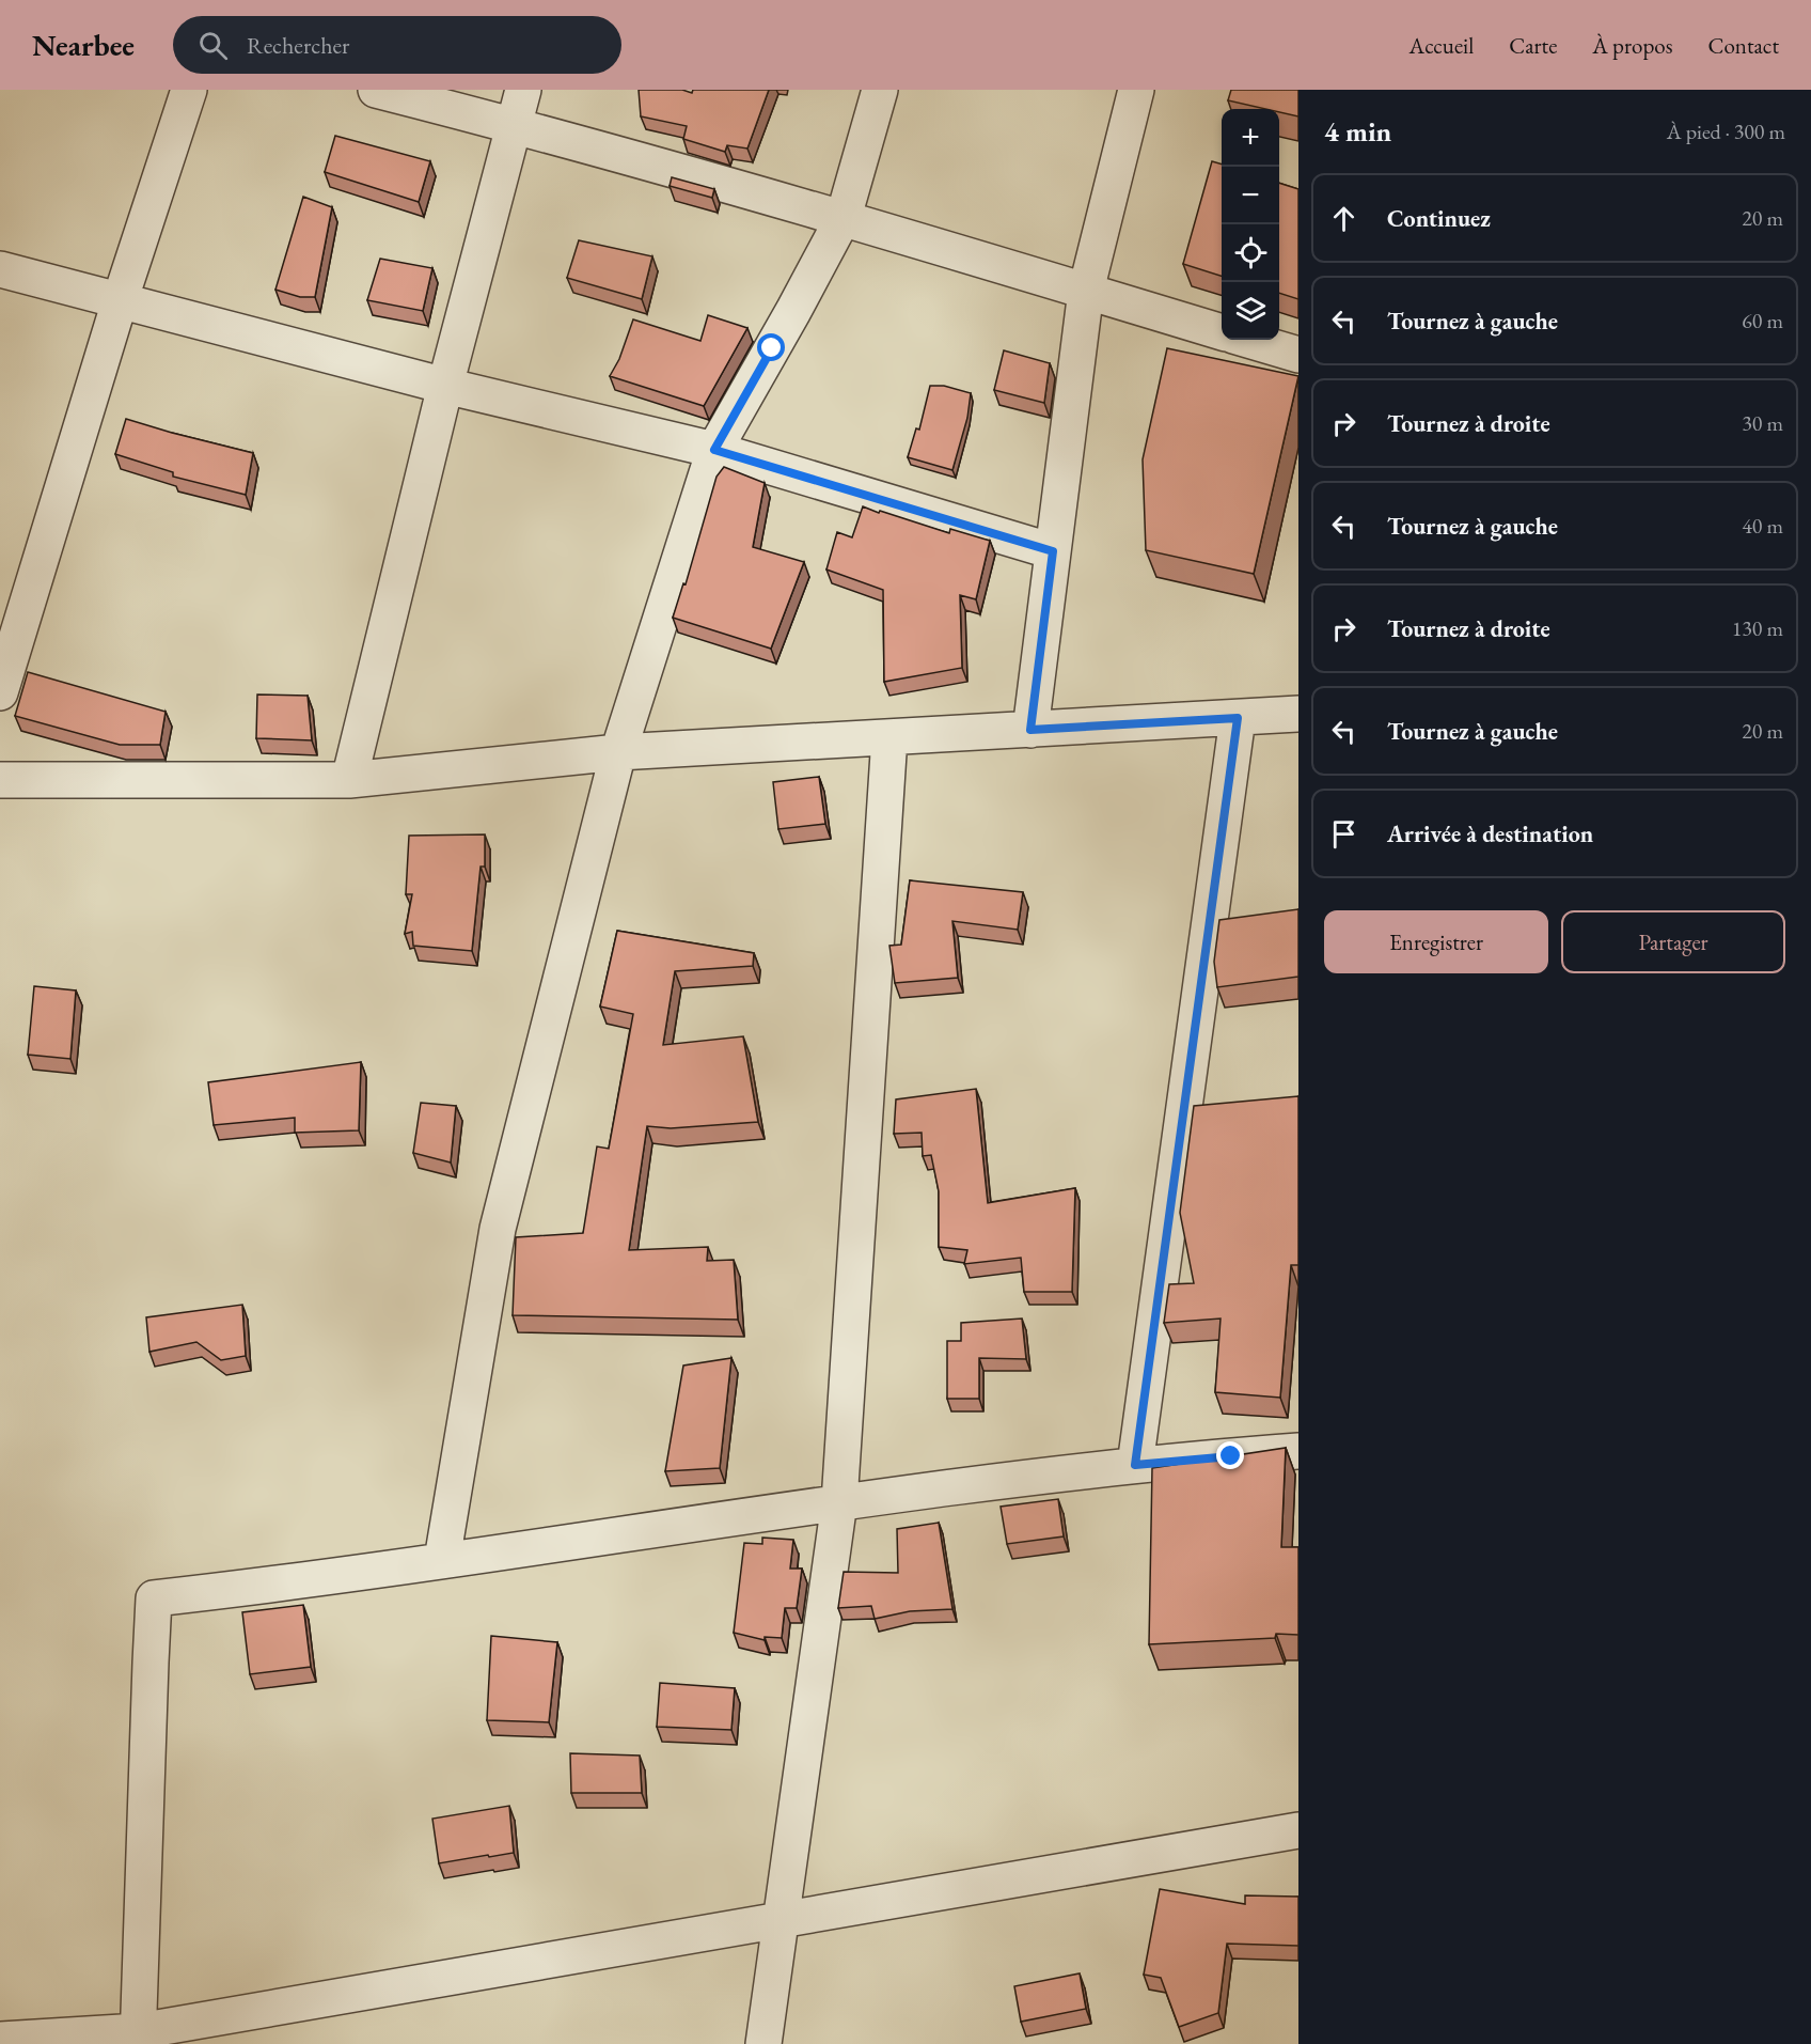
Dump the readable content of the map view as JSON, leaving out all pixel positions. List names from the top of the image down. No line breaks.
{"page":{"header":"Nearbee","search":"Rechercher","nav":["Accueil","Carte","À propos","Contact"],"heading":["4 min","À pied · 300 m"],"map_buttons":["+","−"],"list":[["Continuez","20 m"],["Tournez à gauche","60 m"],["Tournez à droite","30 m"],["Tournez à gauche","40 m"],["Tournez à droite","130 m"],["Tournez à gauche","20 m"],"Arrivée à destination"],"buttons":["Enregistrer","Partager"]}}
